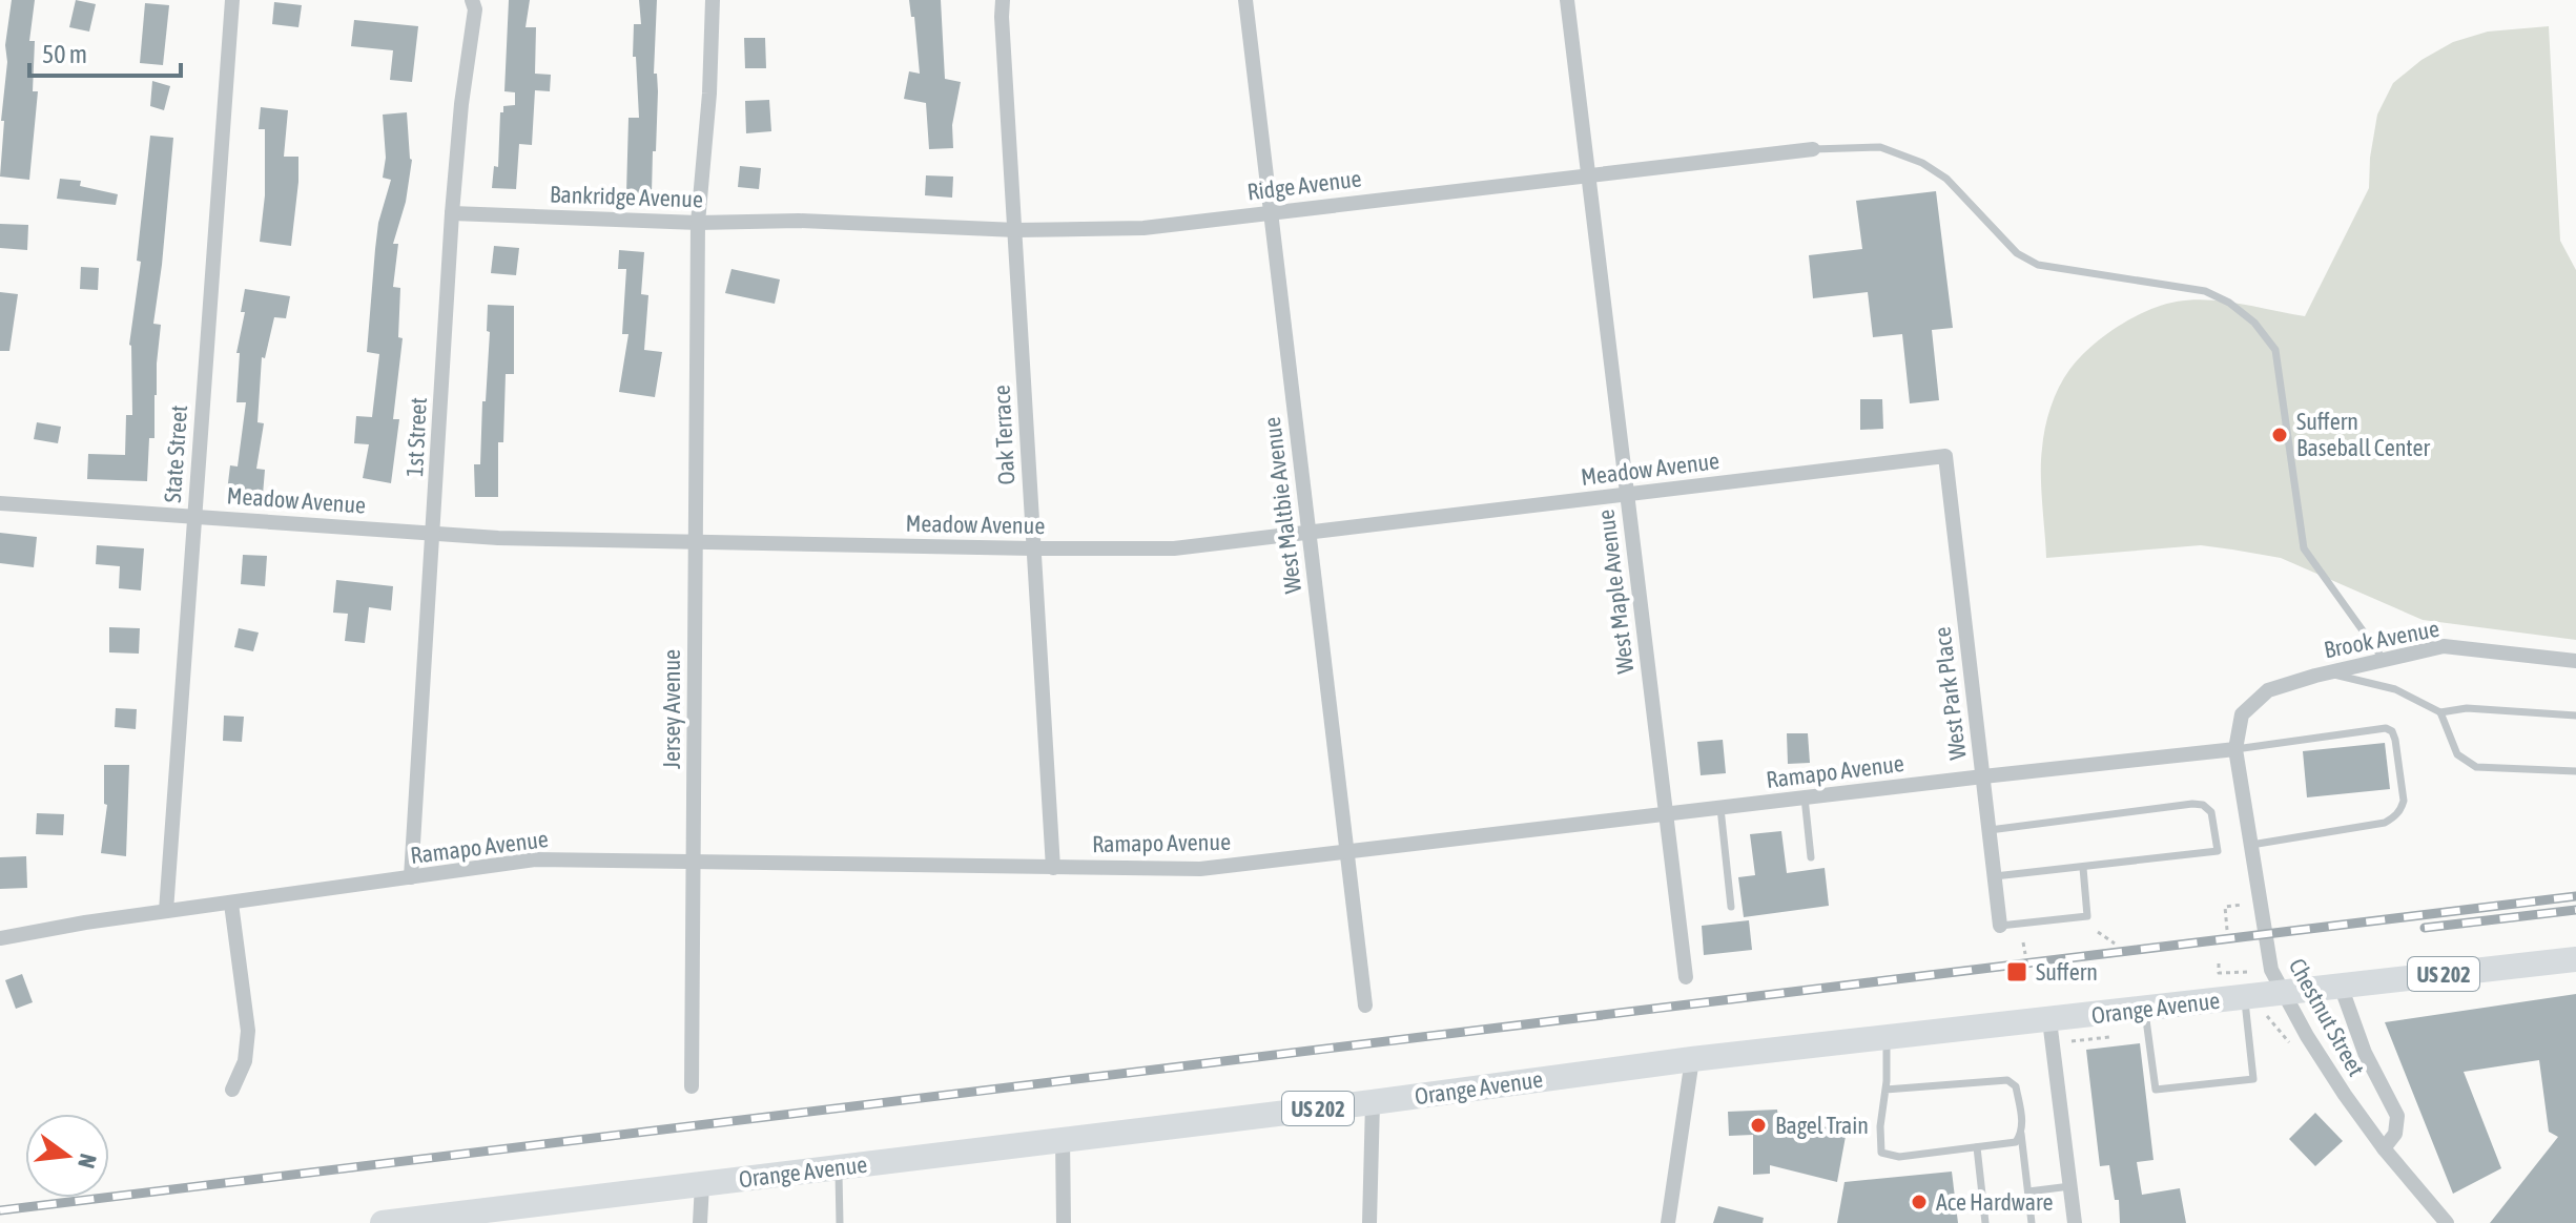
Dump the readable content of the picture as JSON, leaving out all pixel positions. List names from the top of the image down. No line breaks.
{"streets":{"main road":["US 202","Orange Avenue"],"street":["Ridge Avenue","Bankridge Avenue","Oak Terrace","1st Street","State Street","Meadow Avenue","West Maltbie Avenue","West Maple Avenue","Brook Avenue","West Park Place","Jersey Avenue","Ramapo Avenue","Chestnut Street"]},"crossings":[["Ridge Avenue","Bankridge Avenue"],["Ridge Avenue","Oak Terrace"],["Ridge Avenue","West Maltbie Avenue"],["Ridge Avenue","West Maple Avenue"],["Bankridge Avenue","1st Street"],["Bankridge Avenue","Jersey Avenue"],["Oak Terrace","Meadow Avenue"],["Oak Terrace","Ramapo Avenue"],["1st Street","Meadow Avenue"],["1st Street","Ramapo Avenue"],["State Street","Meadow Avenue"],["State Street","Ramapo Avenue"],["Meadow Avenue","West Maltbie Avenue"],["Meadow Avenue","West Maple Avenue"],["Meadow Avenue","West Park Place"],["Meadow Avenue","Jersey Avenue"],["West Maltbie Avenue","Ramapo Avenue"],["West Maple Avenue","Ramapo Avenue"],["Brook Avenue","Ramapo Avenue"],["Brook Avenue","Chestnut Street"],["West Park Place","Ramapo Avenue"],["Jersey Avenue","Ramapo Avenue"],["Ramapo Avenue","Chestnut Street"]],"places":{"other":["Suffern Baseball Center","Bagel Train","Ace Hardware"],"transit":["Suffern"]},"scale_bar":"50 m","north":"right"}
